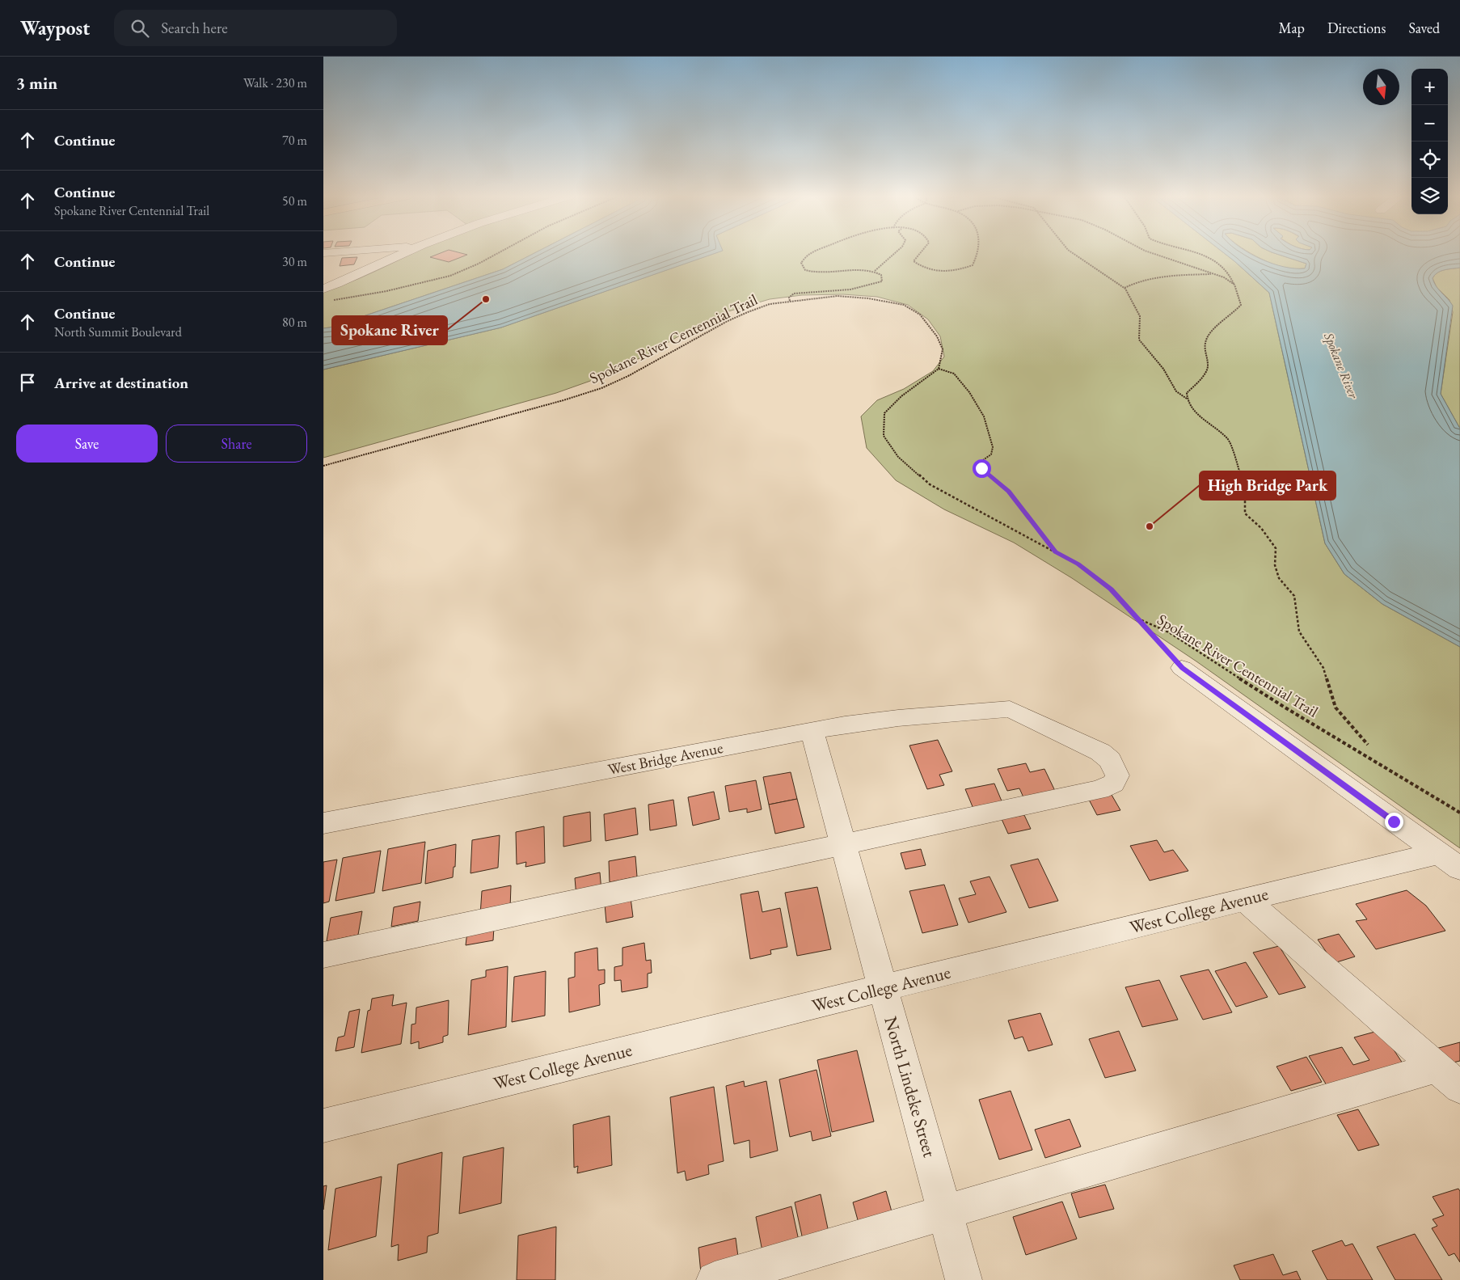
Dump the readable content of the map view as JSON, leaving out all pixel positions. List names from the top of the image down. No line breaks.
{"streets":{"street":["West Bridge Avenue","West College Avenue","North Lindeke Street"],"path":["Spokane River Centennial Trail"]},"crossings":[["West Bridge Avenue","North Lindeke Street"],["West College Avenue","North Lindeke Street"]],"water":["Spokane River"],"places":["Spokane River","High Bridge Park"],"north":"bottom","page":{"header":"Waypost","search":"Search here","nav":["Map","Directions","Saved"],"heading":["3 min","Walk · 230 m"],"map_buttons":["+","−"],"list":[["Continue","70 m"],["Continue","Spokane River Centennial Trail","50 m"],["Continue","30 m"],["Continue","North Summit Boulevard","80 m"],"Arrive at destination"],"buttons":["Save","Share"]}}
